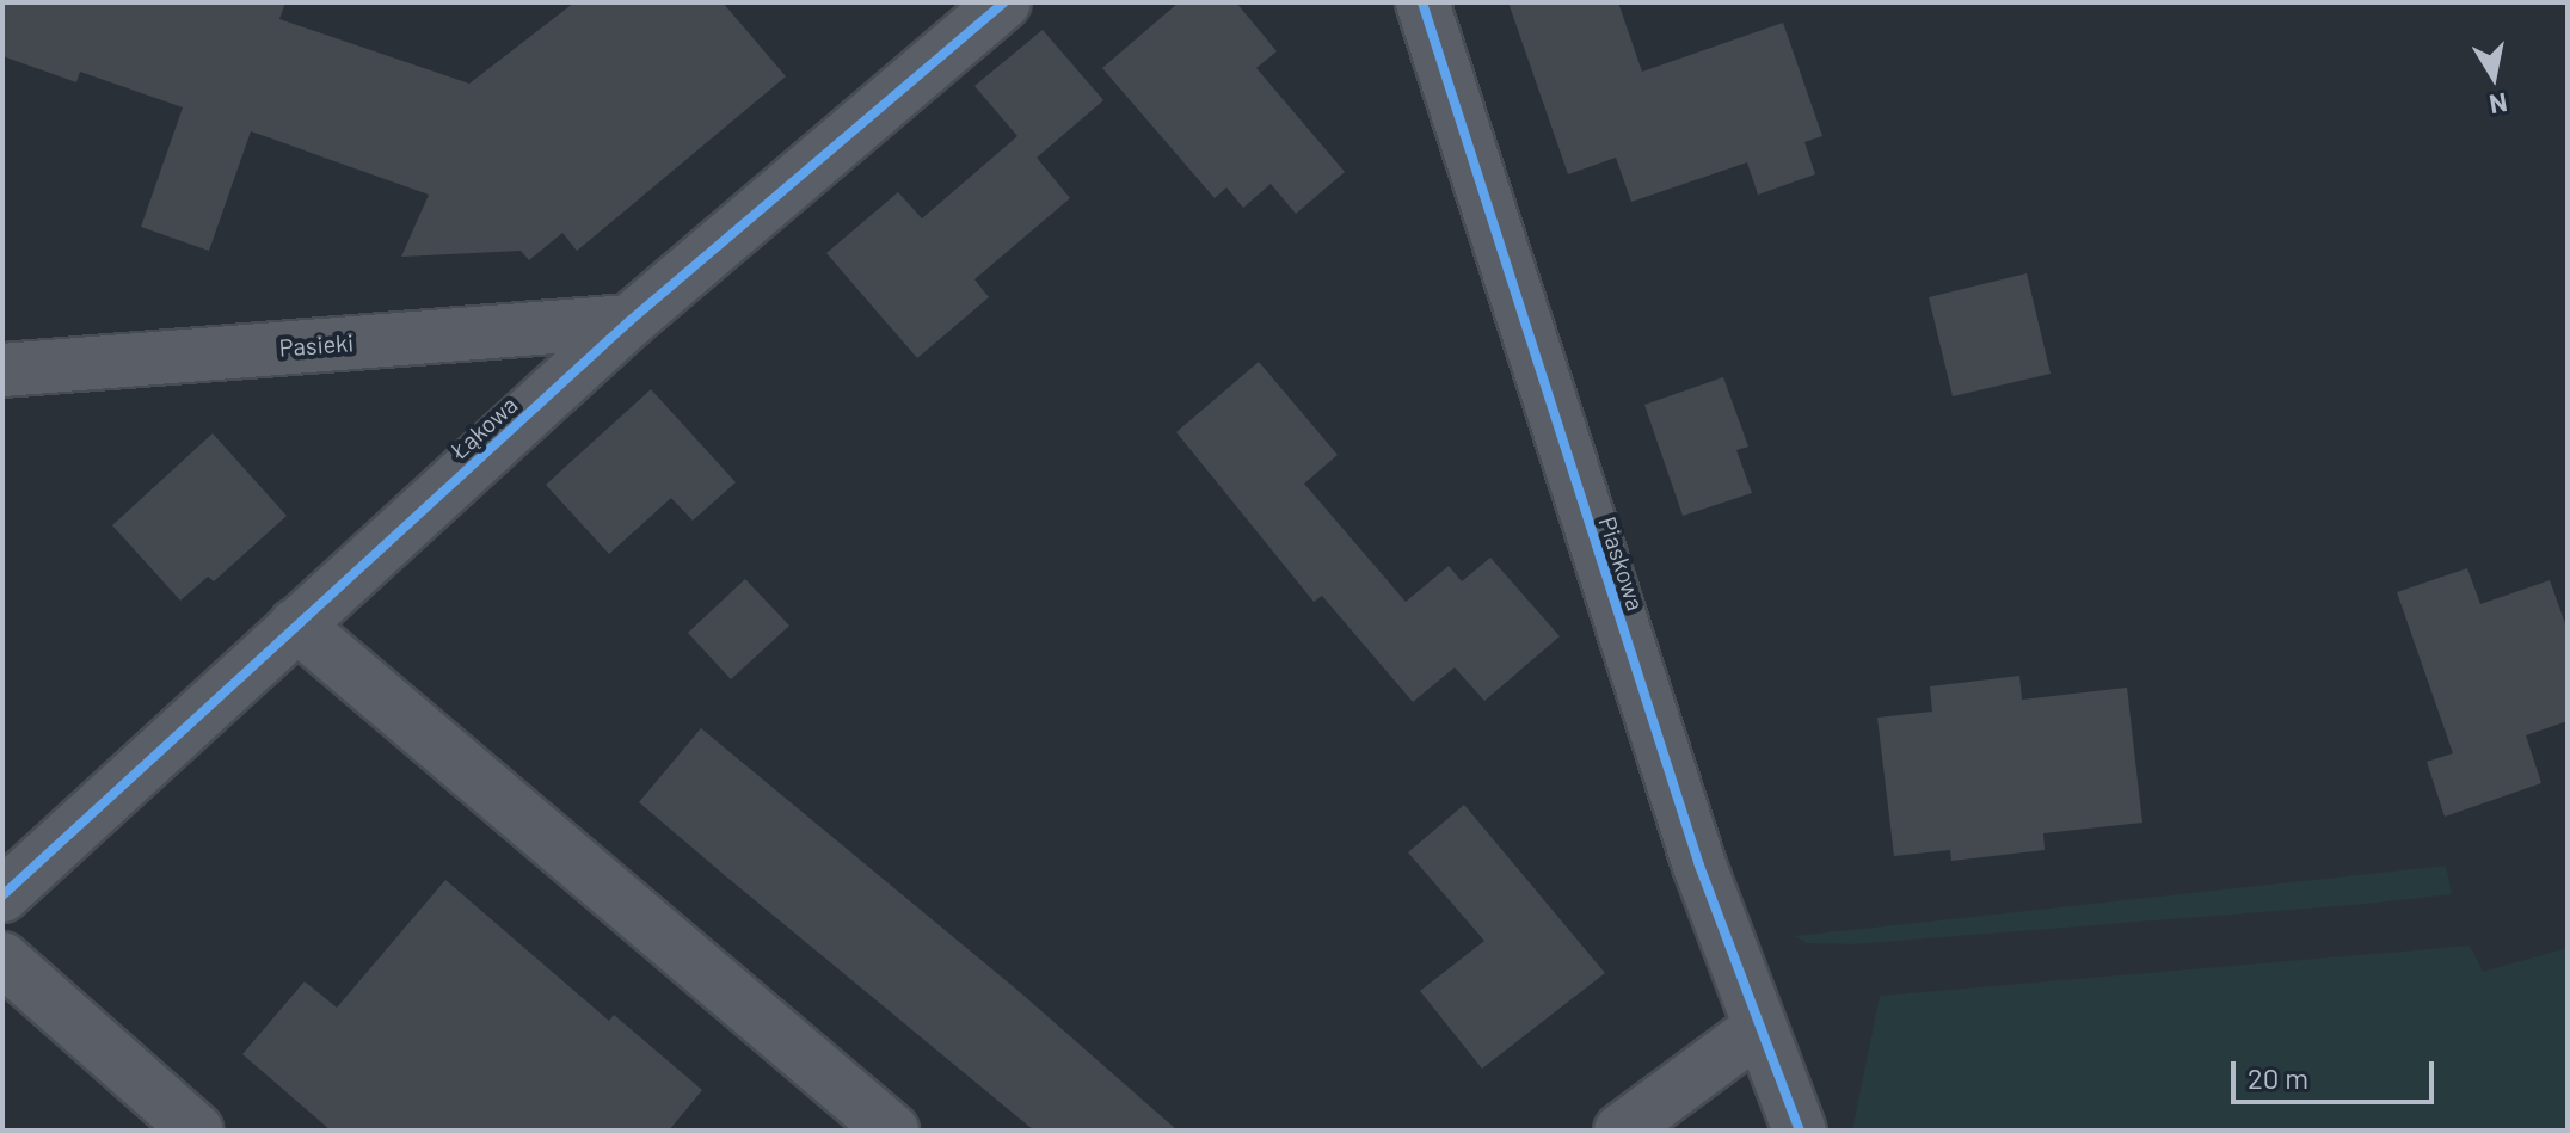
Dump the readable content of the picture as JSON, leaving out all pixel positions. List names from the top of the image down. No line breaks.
{"streets":{"street":["Pasieki","Łąkowa","Piaskowa"]},"crossings":[["Pasieki","Łąkowa"]],"scale_bar":"20 m","north":"bottom"}
